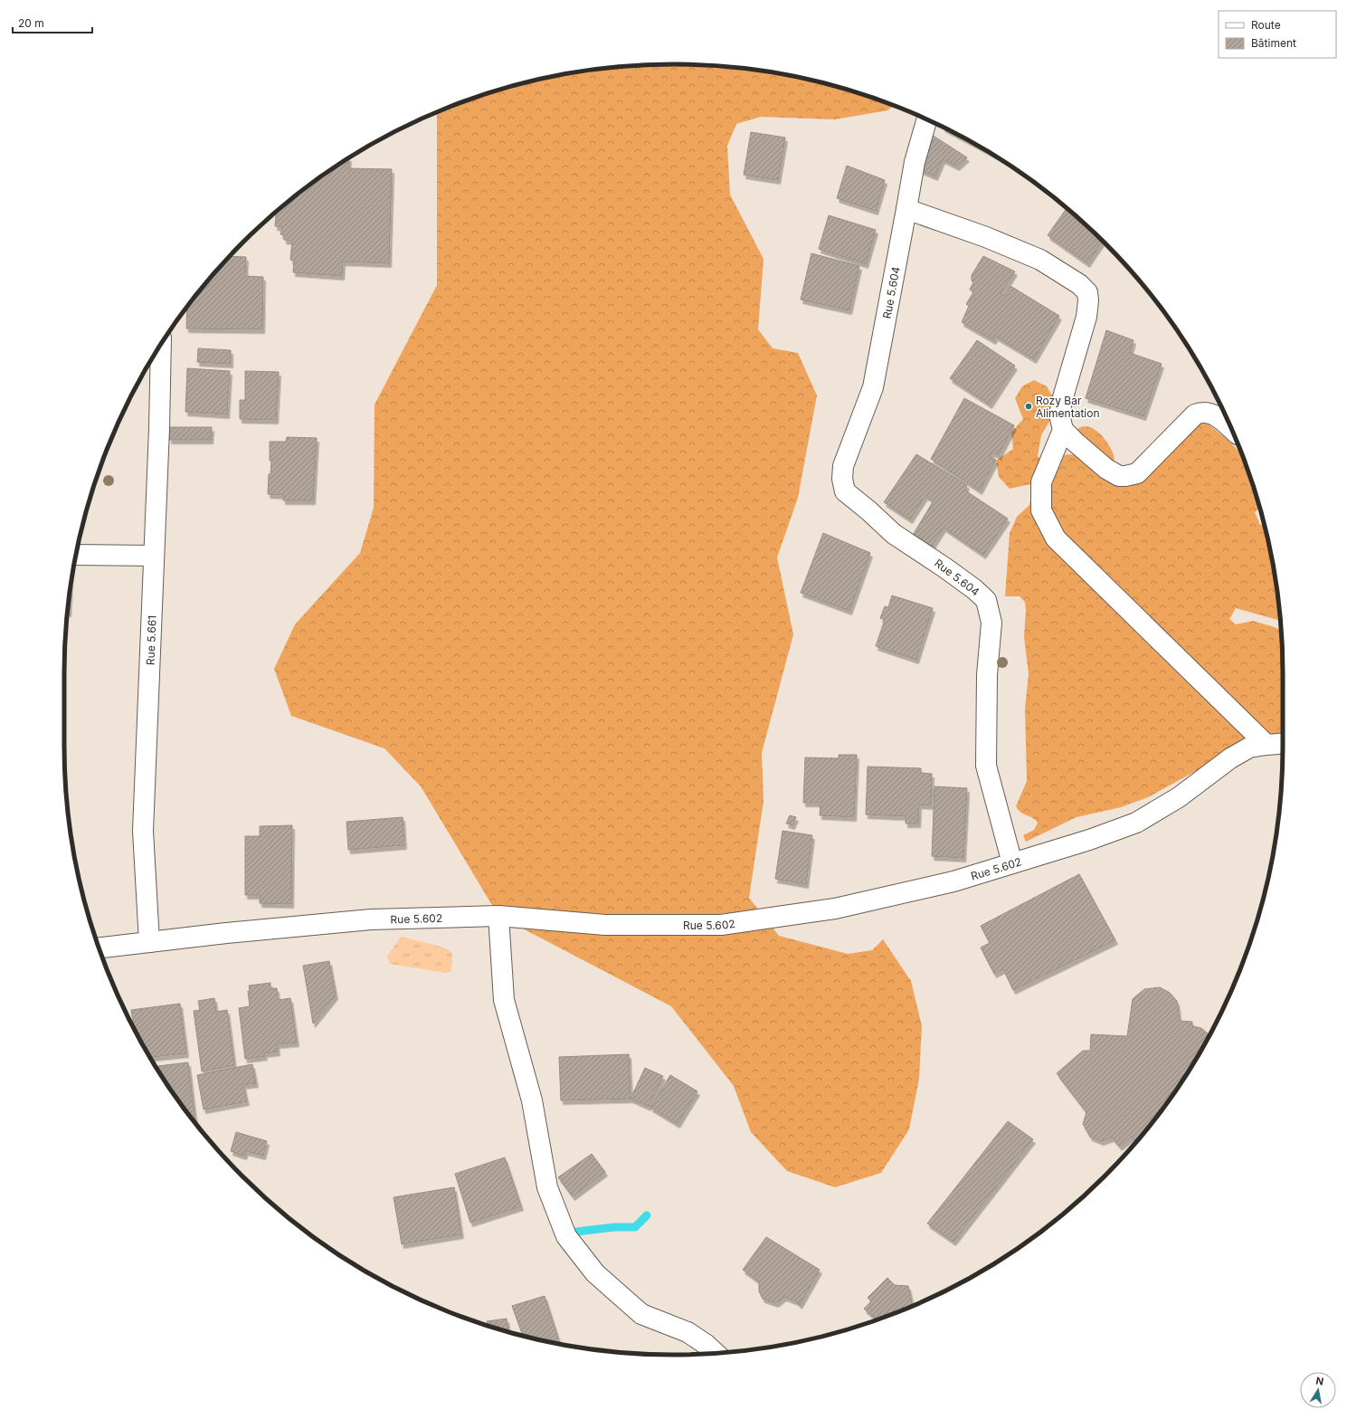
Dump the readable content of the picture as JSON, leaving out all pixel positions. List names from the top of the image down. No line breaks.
{"streets":{"street":["Rue 5.604","Rue 5.661","Rue 5.602"]},"crossings":[["Rue 5.604","Rue 5.602"],["Rue 5.661","Rue 5.602"]],"places":["Rozy Bar Alimentation"],"legend":["Route","Bâtiment"],"scale_bar":"20 m","north":"top"}
